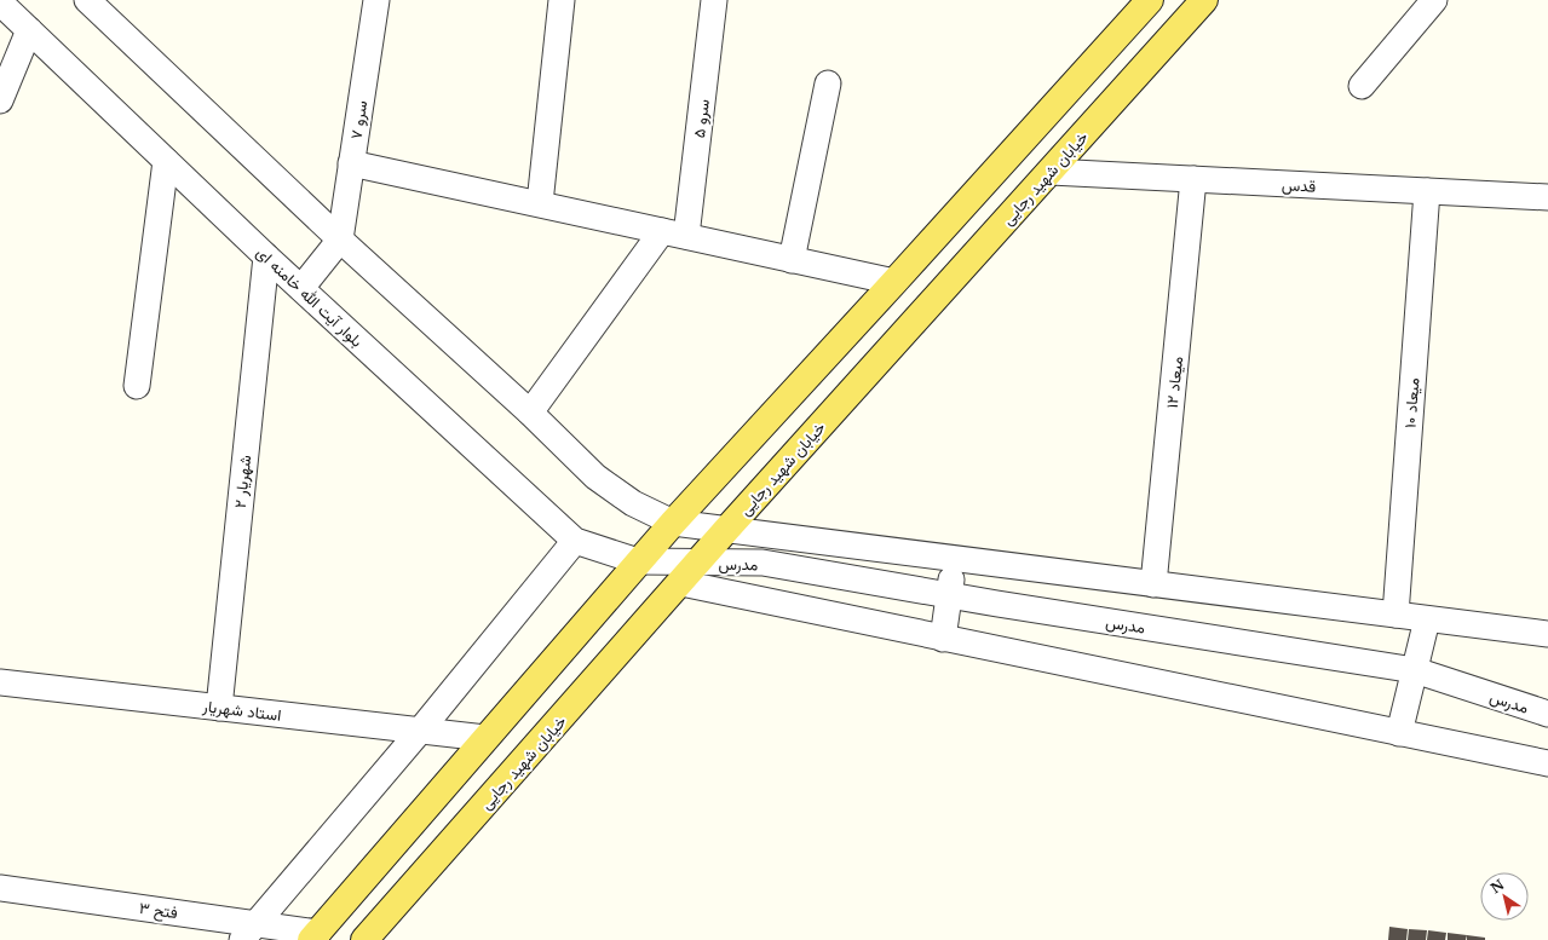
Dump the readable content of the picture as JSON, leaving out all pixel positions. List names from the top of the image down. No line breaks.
{"streets":{"main road":["خیابان شهید رجایی"],"street":["سرو ۵","سرو ۷","قدس","بلوار آیت الله خامنه ای","میعاد ۱۲","میعاد ۱۰","شهریار ۲","مدرس","استاد شهریار","فتح ۳"]},"crossings":[["خیابان شهید رجایی","قدس"],["خیابان شهید رجایی","مدرس"],["قدس","میعاد ۱۲"],["قدس","میعاد ۱۰"],["بلوار آیت الله خامنه ای","شهریار ۲"],["بلوار آیت الله خامنه ای","مدرس"],["میعاد ۱۲","مدرس"],["میعاد ۱۰","مدرس"],["شهریار ۲","استاد شهریار"]],"north":"top left"}
